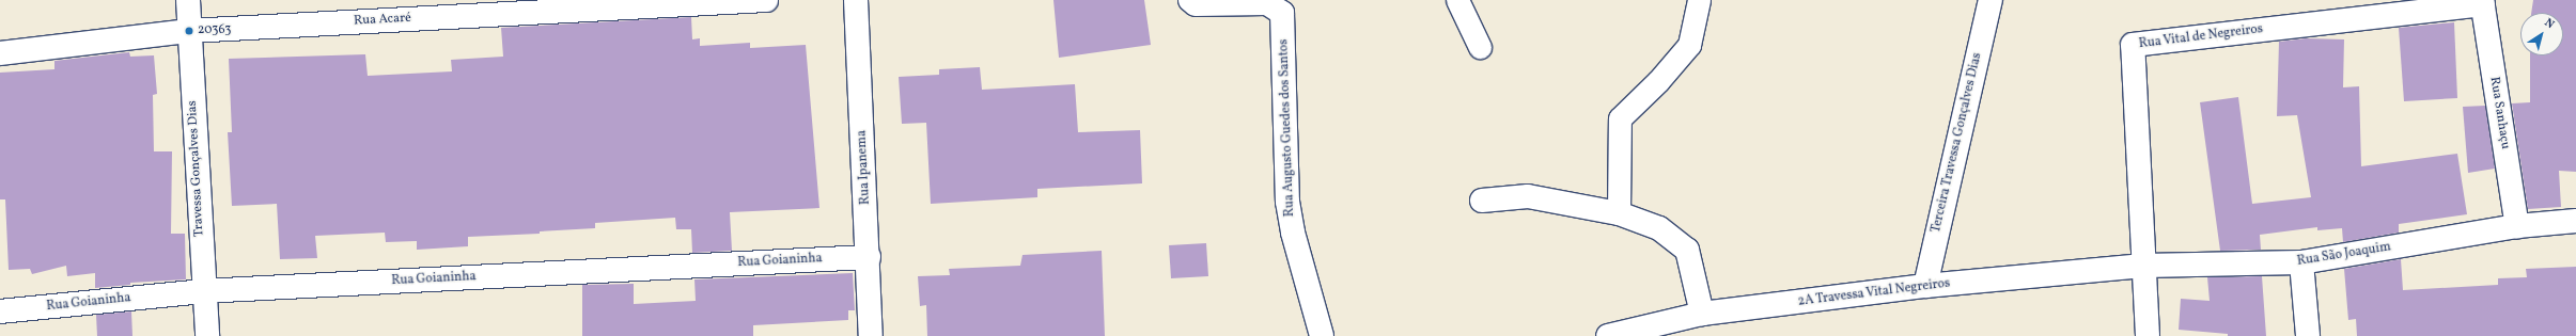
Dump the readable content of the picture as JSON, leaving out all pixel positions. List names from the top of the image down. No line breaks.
{"streets":{"street":["Rua Acaré","Rua Vital de Negreiros","Rua Sanhaçu","Rua Augusto Guedes dos Santos","Terceira Travessa Gonçalves Dias","Rua Ipanema","Travessa Gonçalves Dias","Rua São Joaquim","Rua Goianinha","2A Travessa Vital Negreiros"]},"crossings":[["Rua Acaré","Travessa Gonçalves Dias"],["Rua Vital de Negreiros","Rua Sanhaçu"],["Rua Vital de Negreiros","Rua São Joaquim"],["Rua Vital de Negreiros","2A Travessa Vital Negreiros"],["Rua Sanhaçu","Rua São Joaquim"],["Terceira Travessa Gonçalves Dias","2A Travessa Vital Negreiros"],["Rua Ipanema","Rua Goianinha"],["Travessa Gonçalves Dias","Rua Goianinha"],["Rua São Joaquim","2A Travessa Vital Negreiros"]],"places":["20363"],"north":"top right"}
